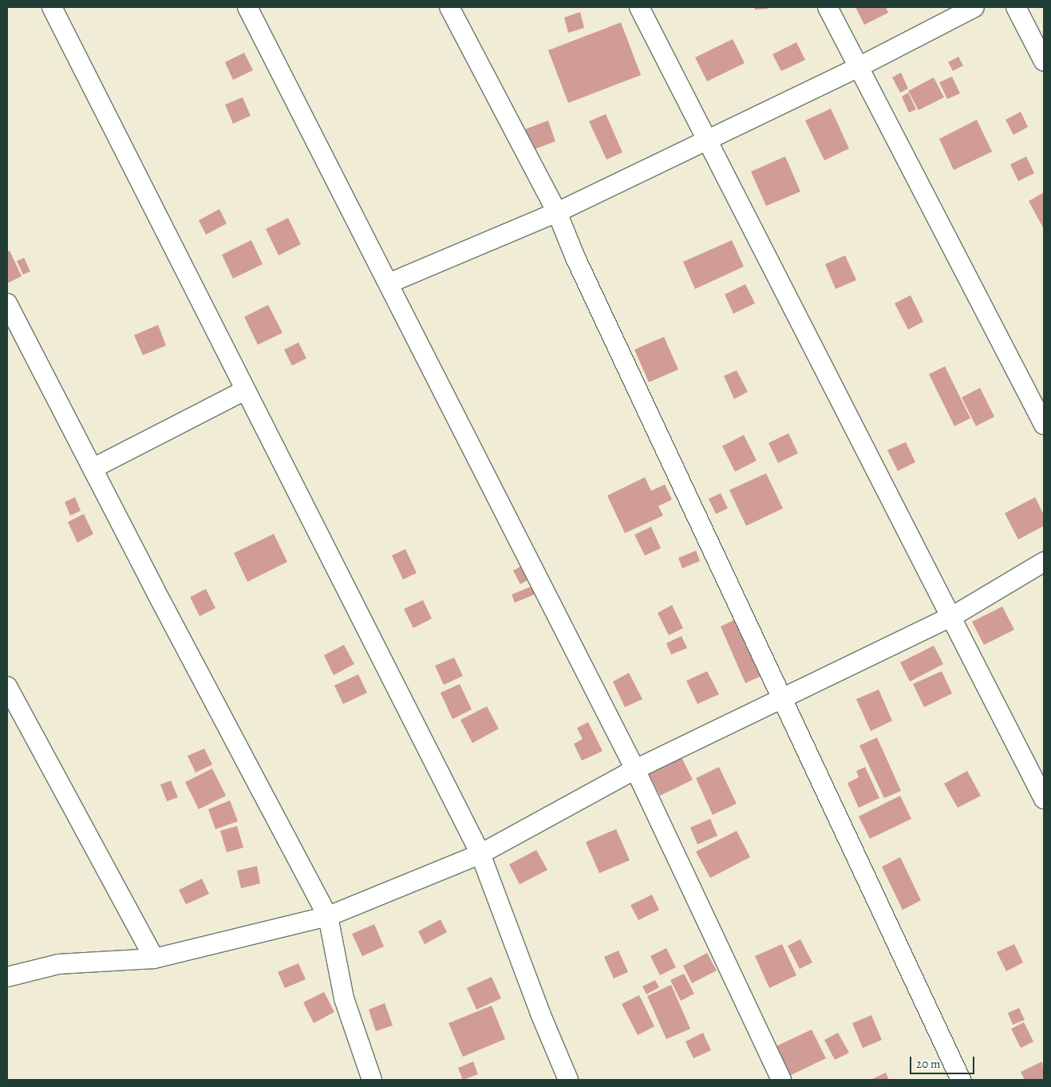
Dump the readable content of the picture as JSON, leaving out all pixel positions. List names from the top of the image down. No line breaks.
{"scale_bar":"20 m"}
